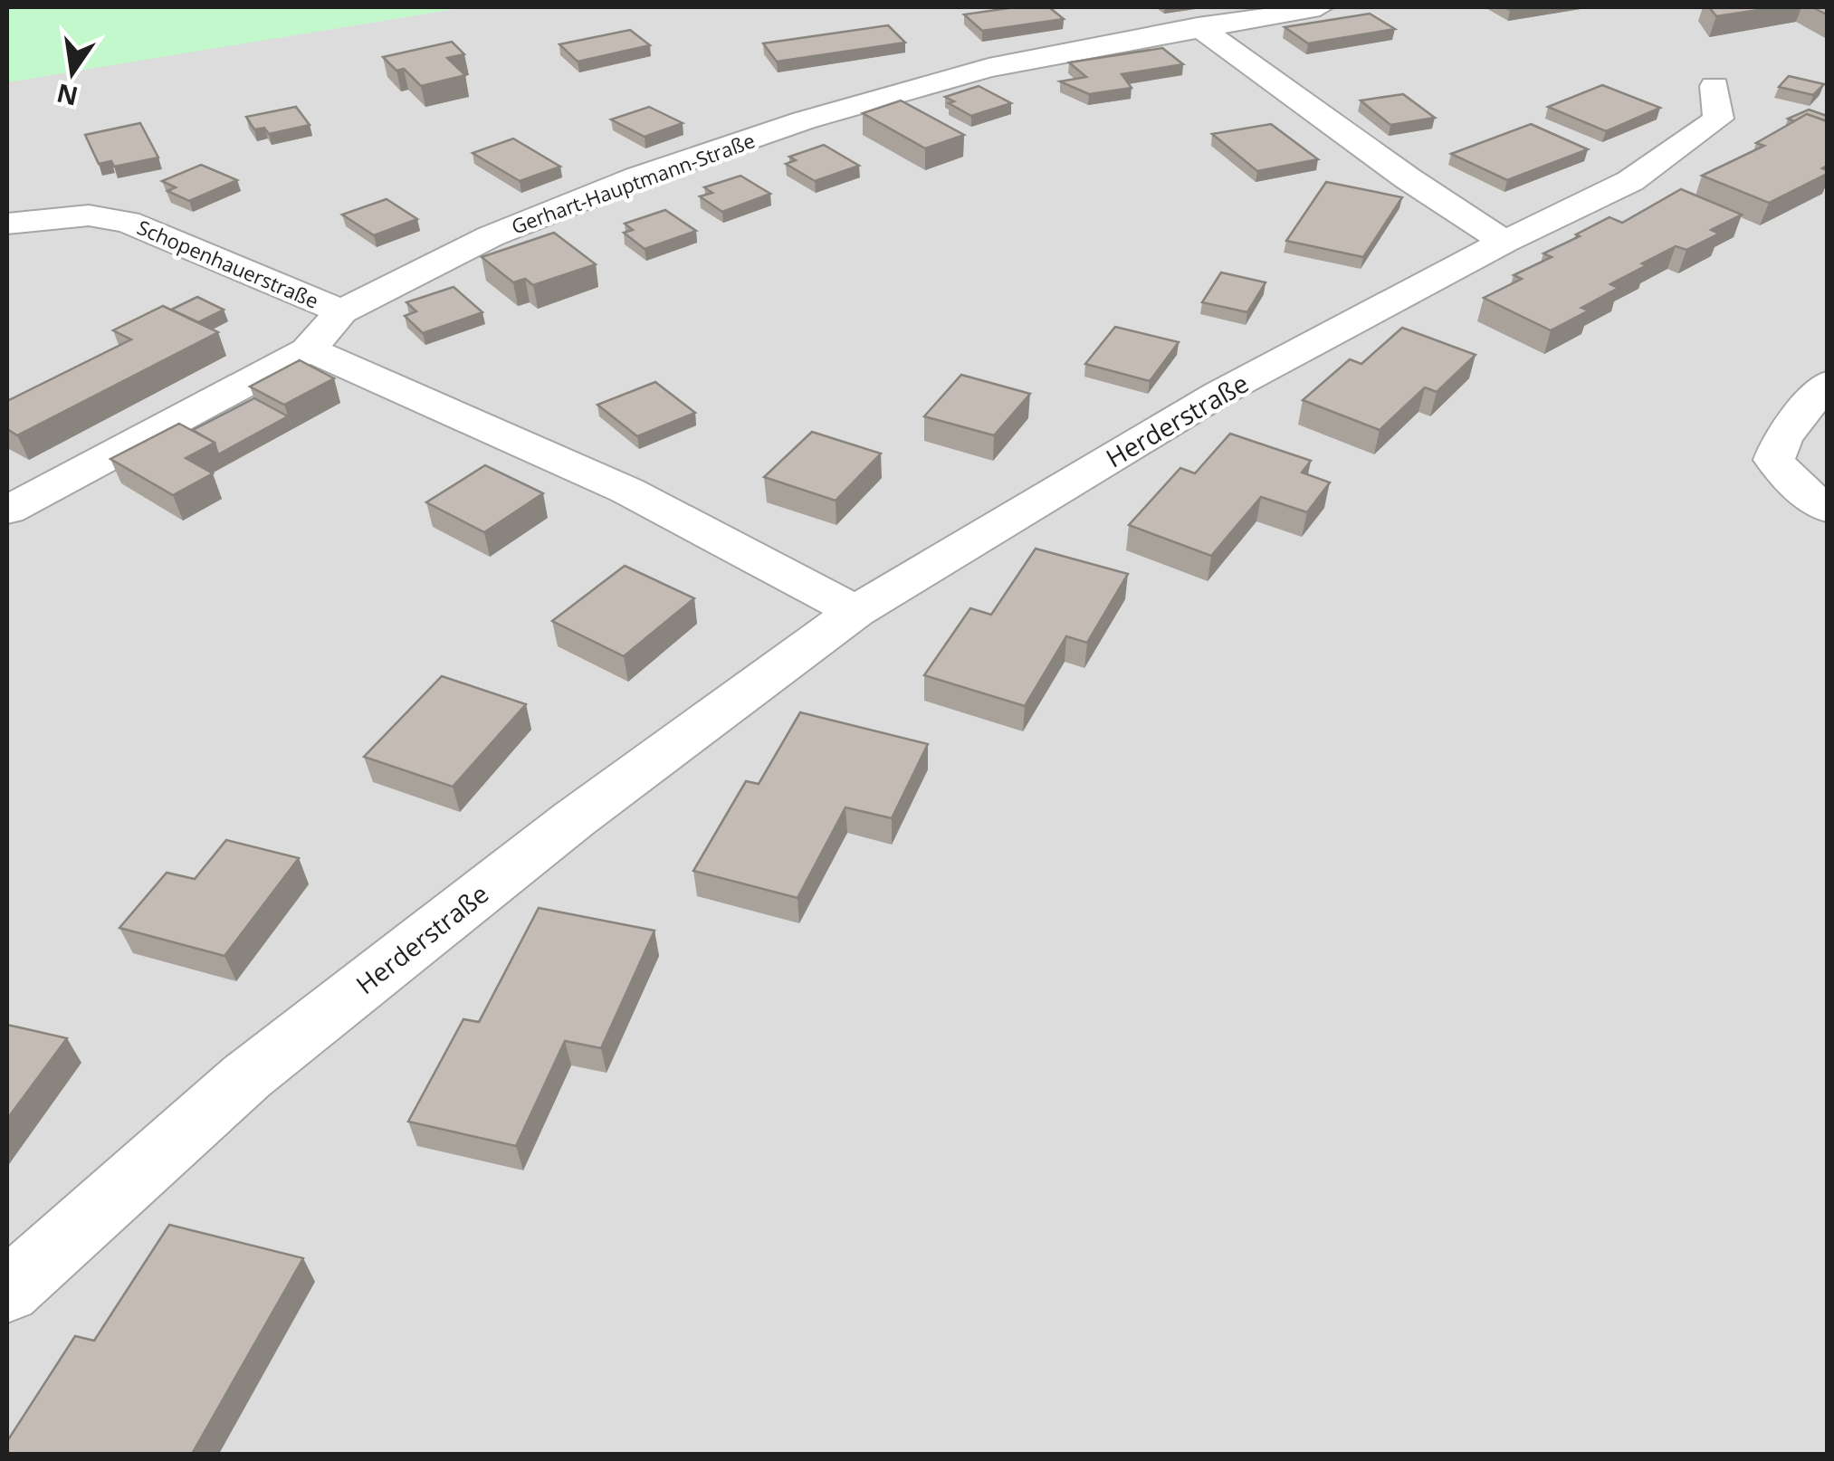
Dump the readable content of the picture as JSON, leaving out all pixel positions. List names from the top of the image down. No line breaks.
{"streets":{"street":["Gerhart-Hauptmann-Straße","Schopenhauerstraße","Herderstraße"]},"crossings":[["Gerhart-Hauptmann-Straße","Schopenhauerstraße"]],"north":"bottom"}
